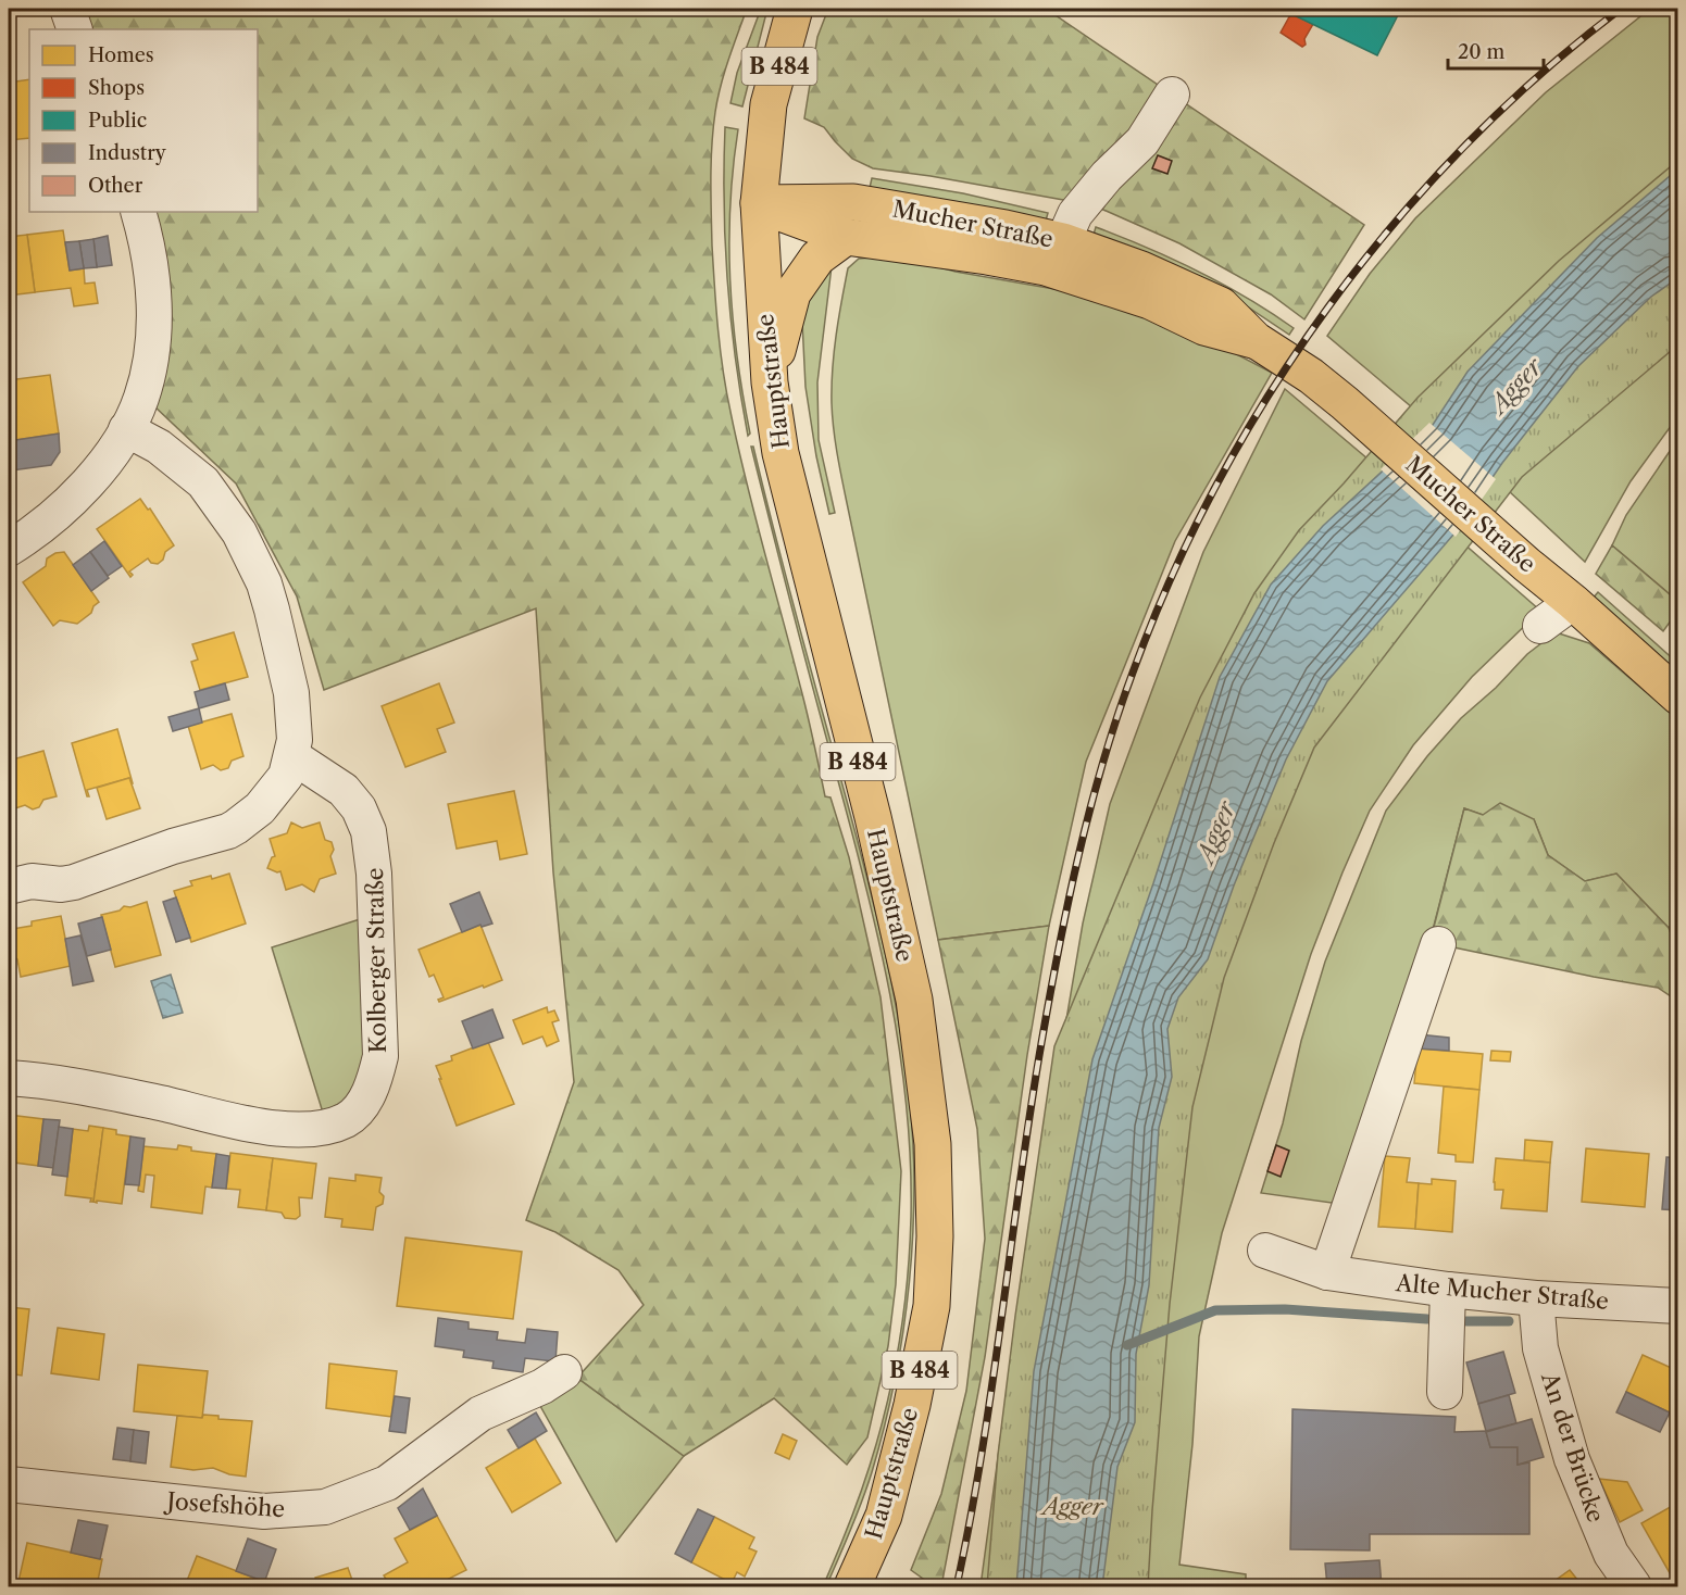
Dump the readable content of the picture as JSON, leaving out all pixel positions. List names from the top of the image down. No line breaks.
{"streets":{"main road":["B 484","Mucher Straße","Hauptstraße"],"street":["Kolberger Straße","Alte Mucher Straße","An der Brücke","Josefshöhe"]},"crossings":[["B 484","Mucher Straße"],["B 484","Hauptstraße"],["Mucher Straße","Hauptstraße"],["Alte Mucher Straße","An der Brücke"]],"water":["Agger"],"parks":["Agger"],"legend":["Homes","Shops","Public","Industry","Other"],"scale_bar":"20 m"}
